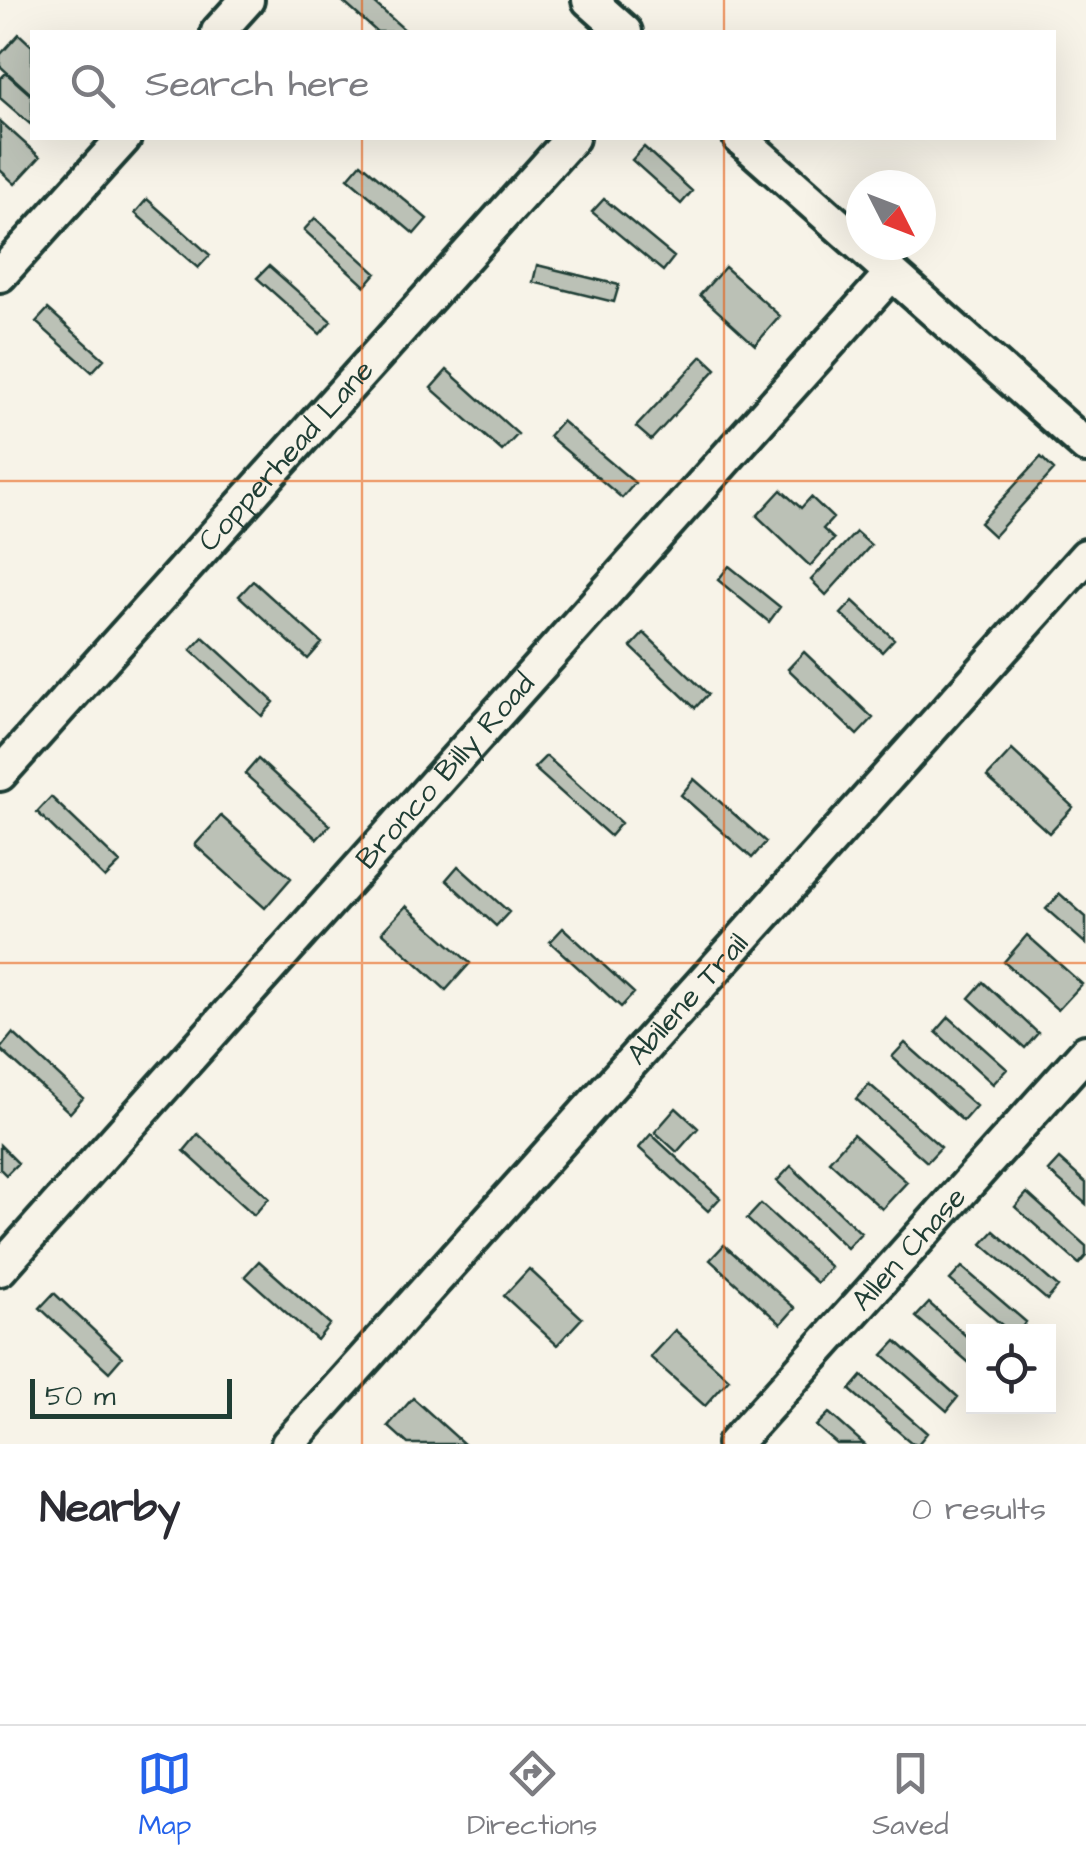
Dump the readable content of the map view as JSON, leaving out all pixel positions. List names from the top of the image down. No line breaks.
{"streets":{"street":["Copperhead Lane","Bronco Billy Road","Abilene Trail","Allen Chase"]},"scale_bar":"50 m","north":"bottom right","page":{"search":"Search here","scale":"50 m","heading":["Nearby","0 results"],"nav":["Map","Directions","Saved"]}}
